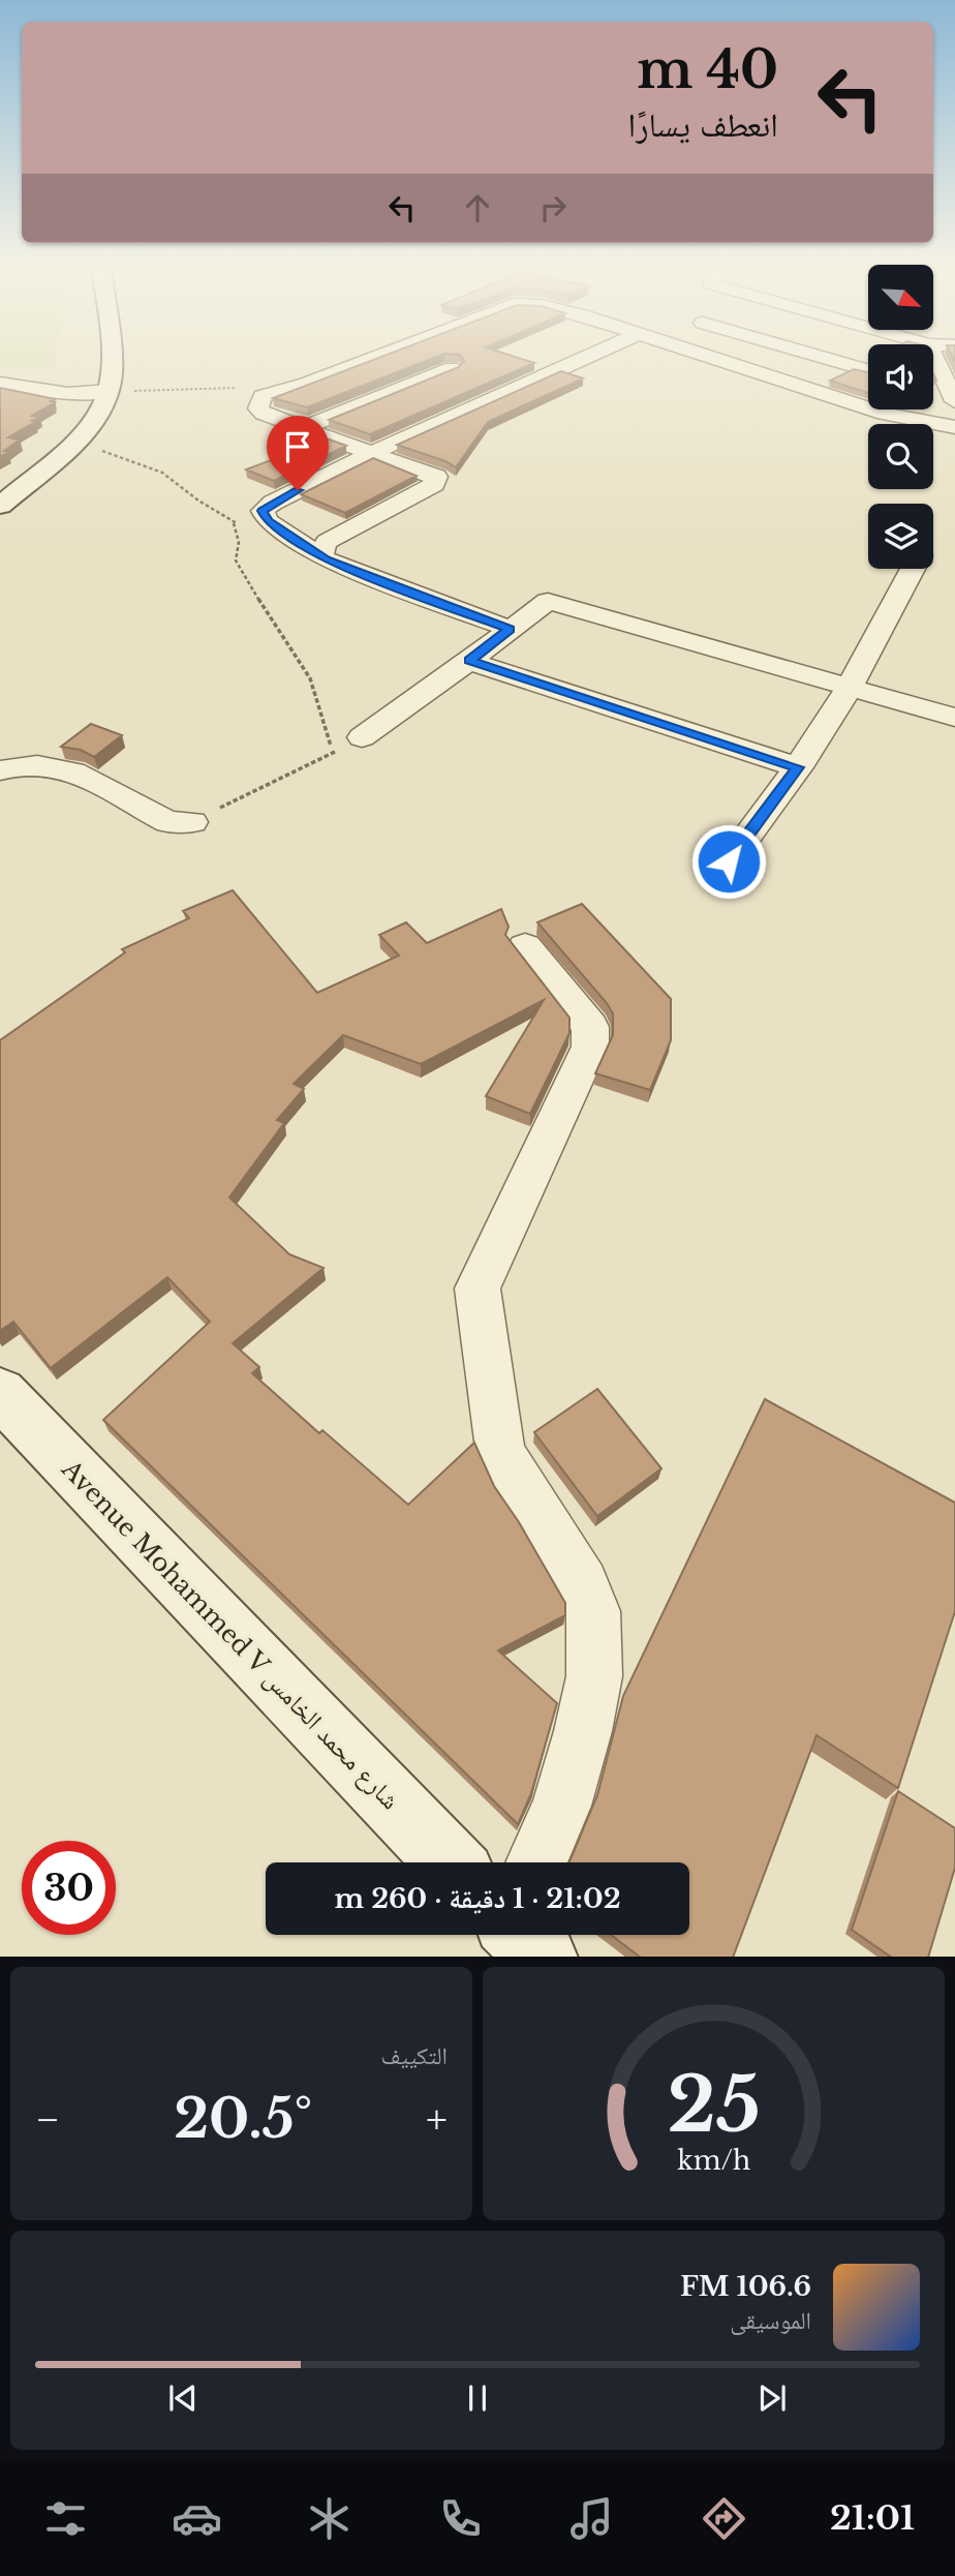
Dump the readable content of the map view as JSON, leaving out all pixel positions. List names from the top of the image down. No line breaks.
{"streets":{"main road":["Avenue Mohammed V شارع محمد الخامس"]},"north":"bottom right","page":{"turn":["40 m","انعطف يسارًا"],"limit":"30","trip":"21:02 · 1 دقيقة · 260 m","tile":"التكييف","heat":["−","20.5°","+"],"song":["106.6 FM","الموسيقى"],"tabs":"21:01","gauge":["25","km/h"]}}
